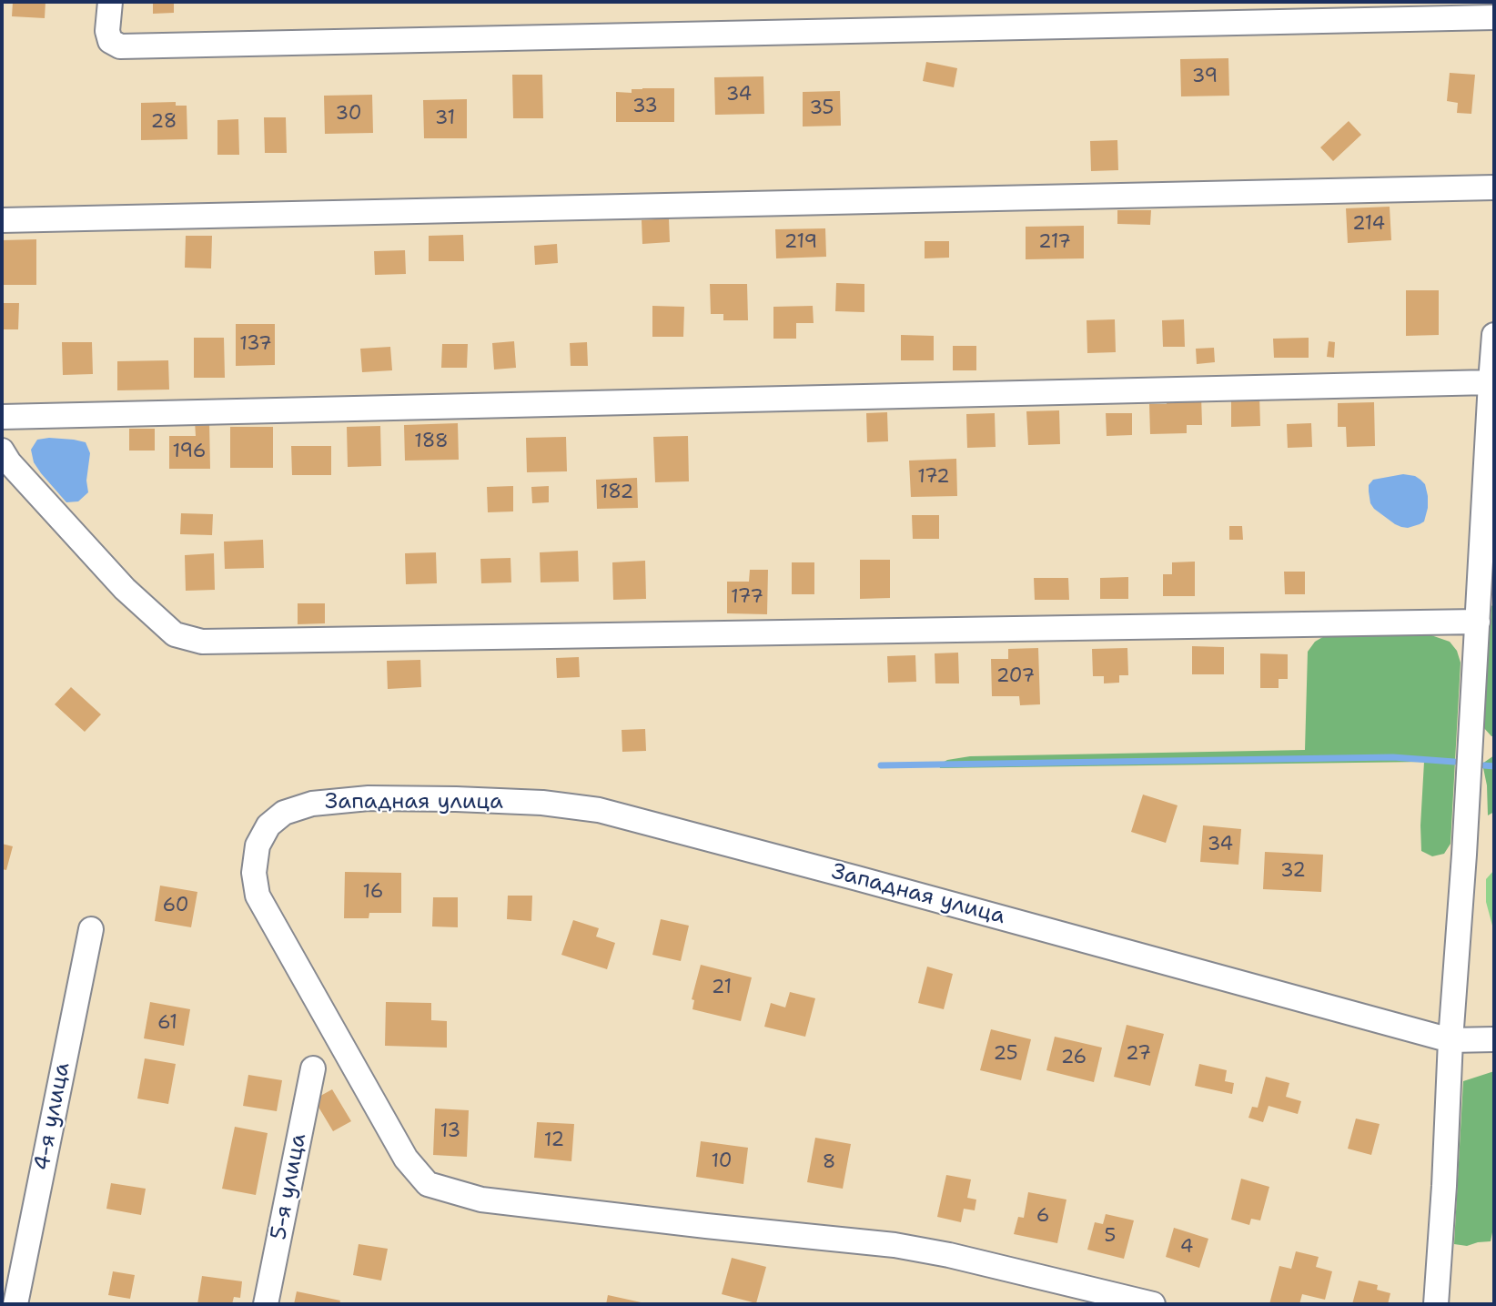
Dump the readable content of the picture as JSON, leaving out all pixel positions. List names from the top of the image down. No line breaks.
{"streets":{"street":["Западная улица","4-я улица","5-я улица"]},"house_numbers":["39","34","33","35","30","31","28","214","219","217","137","188","196","172","182","177","207","34","32","16","60","21","61","25","27","26","13","12","10","8","6","5","4"]}
